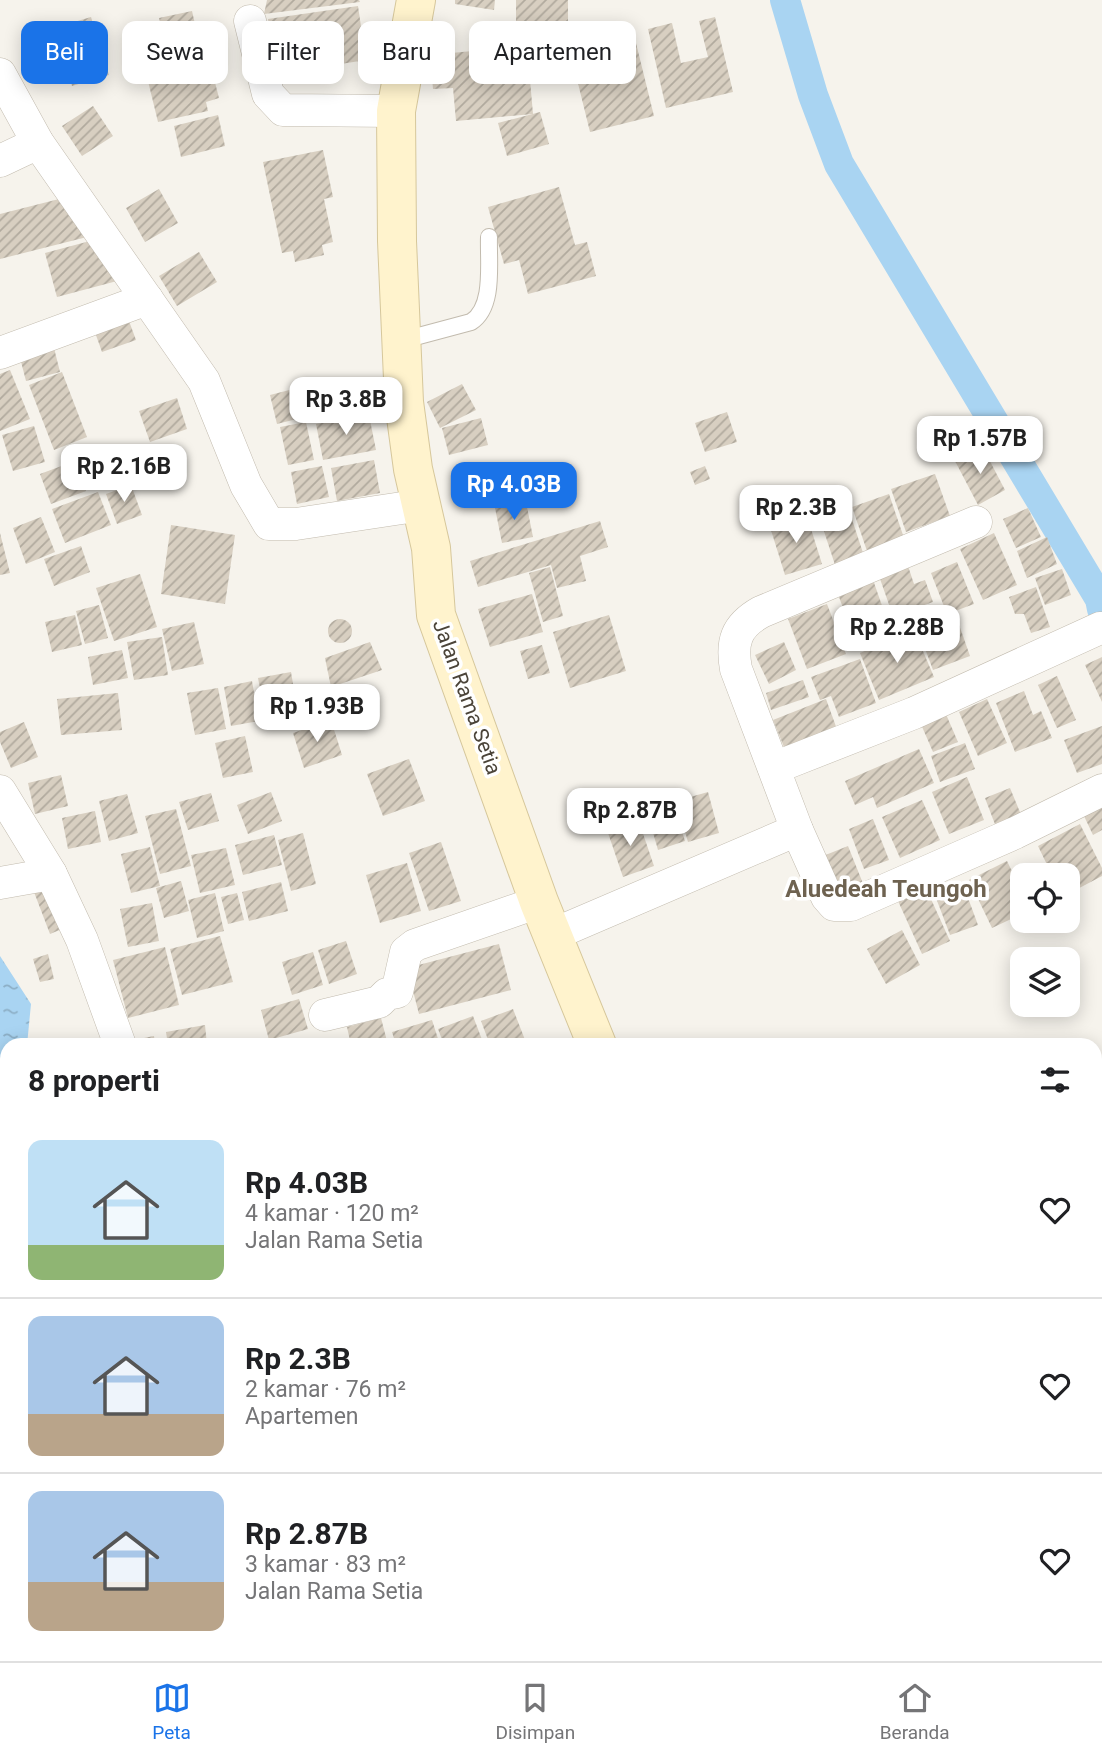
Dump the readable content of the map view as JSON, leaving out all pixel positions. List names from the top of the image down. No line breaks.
{"streets":{"street":["Jalan Rama Setia"]},"districts":["Aluedeah Teungoh"],"page":{"chip":["Beli","Sewa","Filter","Baru","Apartemen"],"price":["Rp 3.8B","Rp 1.57B","Rp 2.16B","Rp 4.03B","Rp 2.3B","Rp 2.28B","Rp 1.93B","Rp 2.87B"],"heading":"8 properti","list":[{"name":"Rp 4.03B","note":"4 kamar · 120 m² · Jalan Rama Setia"},{"name":"Rp 2.3B","note":"2 kamar · 76 m² · Apartemen"},{"name":"Rp 2.87B","note":"3 kamar · 83 m² · Jalan Rama Setia"}],"tabs":["Peta","Disimpan","Beranda"]}}
